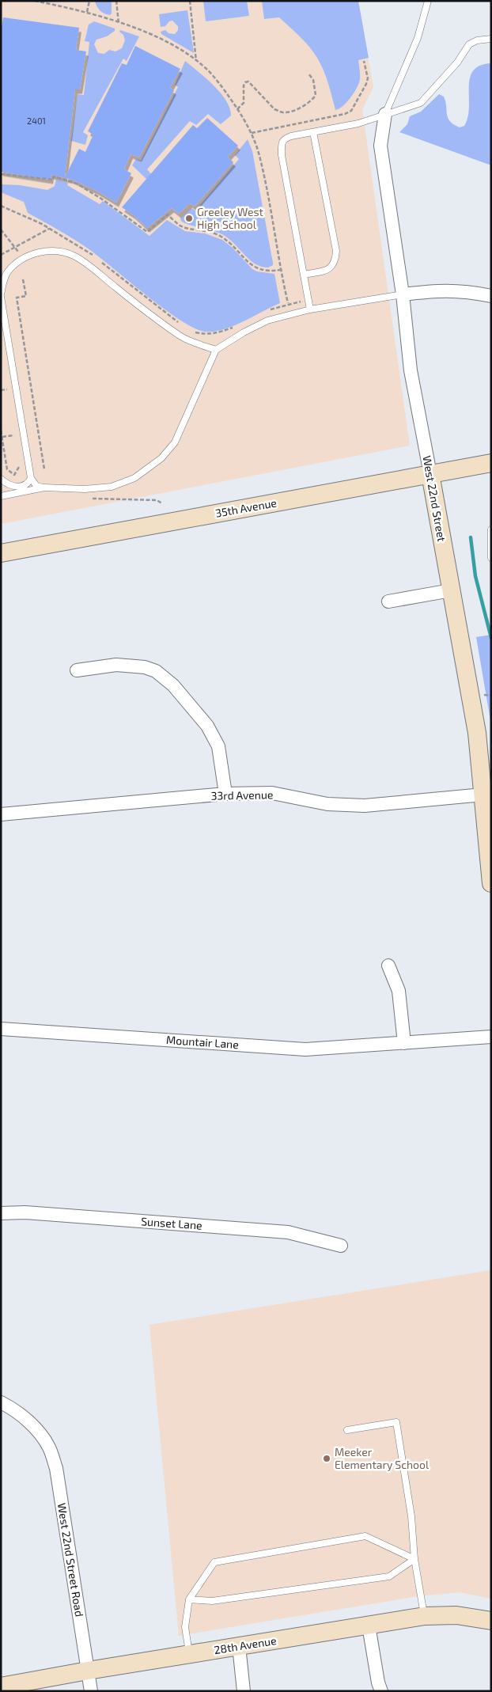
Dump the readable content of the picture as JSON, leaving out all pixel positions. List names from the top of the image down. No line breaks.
{"streets":{"street":["West 22nd Street","35th Avenue","33rd Avenue","Mountair Lane","Sunset Lane","West 22nd Street Road","28th Avenue"]},"crossings":[["West 22nd Street","35th Avenue"],["West 22nd Street","33rd Avenue"],["West 22nd Street Road","28th Avenue"]],"places":["Greeley West High School","Meeker Elementary School"],"house_numbers":["2401"]}
